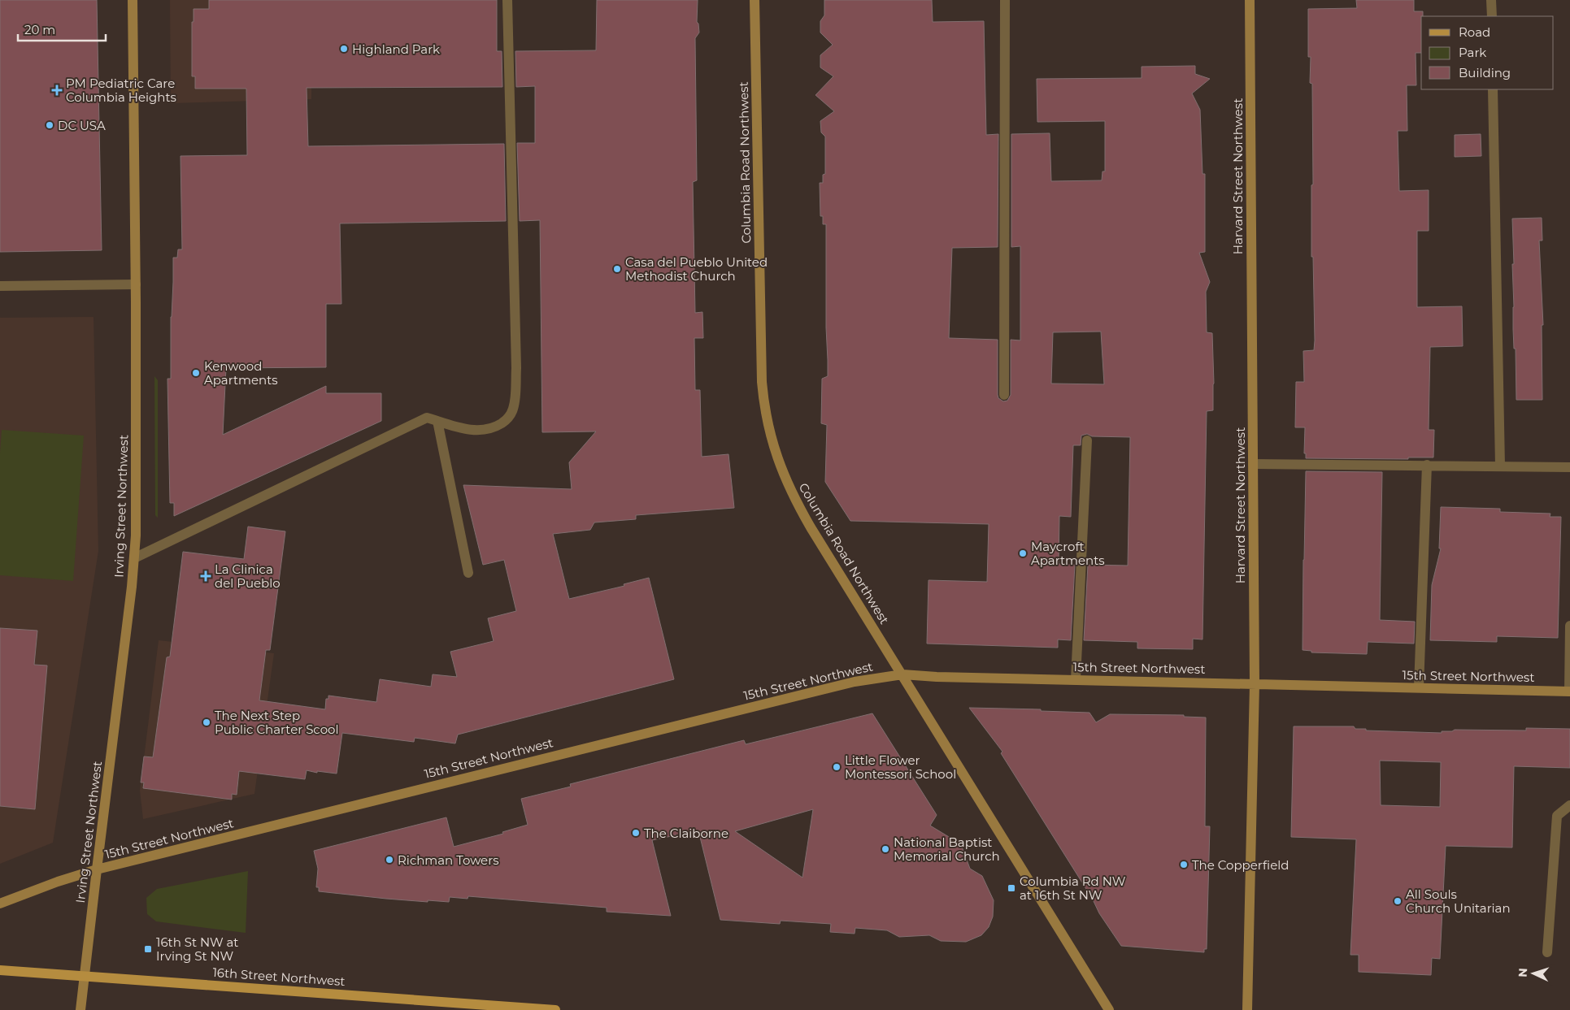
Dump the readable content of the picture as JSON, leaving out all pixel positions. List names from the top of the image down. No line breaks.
{"streets":{"main road":["Columbia Road Northwest","Harvard Street Northwest","Irving Street Northwest","15th Street Northwest","16th Street Northwest"]},"crossings":[["Columbia Road Northwest","15th Street Northwest"],["Harvard Street Northwest","15th Street Northwest"],["Irving Street Northwest","15th Street Northwest"],["Irving Street Northwest","16th Street Northwest"]],"places":{"other":["Highland Park","DC USA","Casa del Pueblo United Methodist Church","Kenwood Apartments","Maycroft Apartments","The Next Step Public Charter Scool","Little Flower Montessori School","The Claiborne","National Baptist Memorial Church","Richman Towers","The Copperfield","All Souls Church Unitarian"],"health":["PM Pediatric Care Columbia Heights","La Clinica del Pueblo"],"transit":["Columbia Rd NW at 16th St NW","16th St NW at Irving St NW"]},"legend":["Road","Park","Building"],"scale_bar":"20 m","north":"left"}
